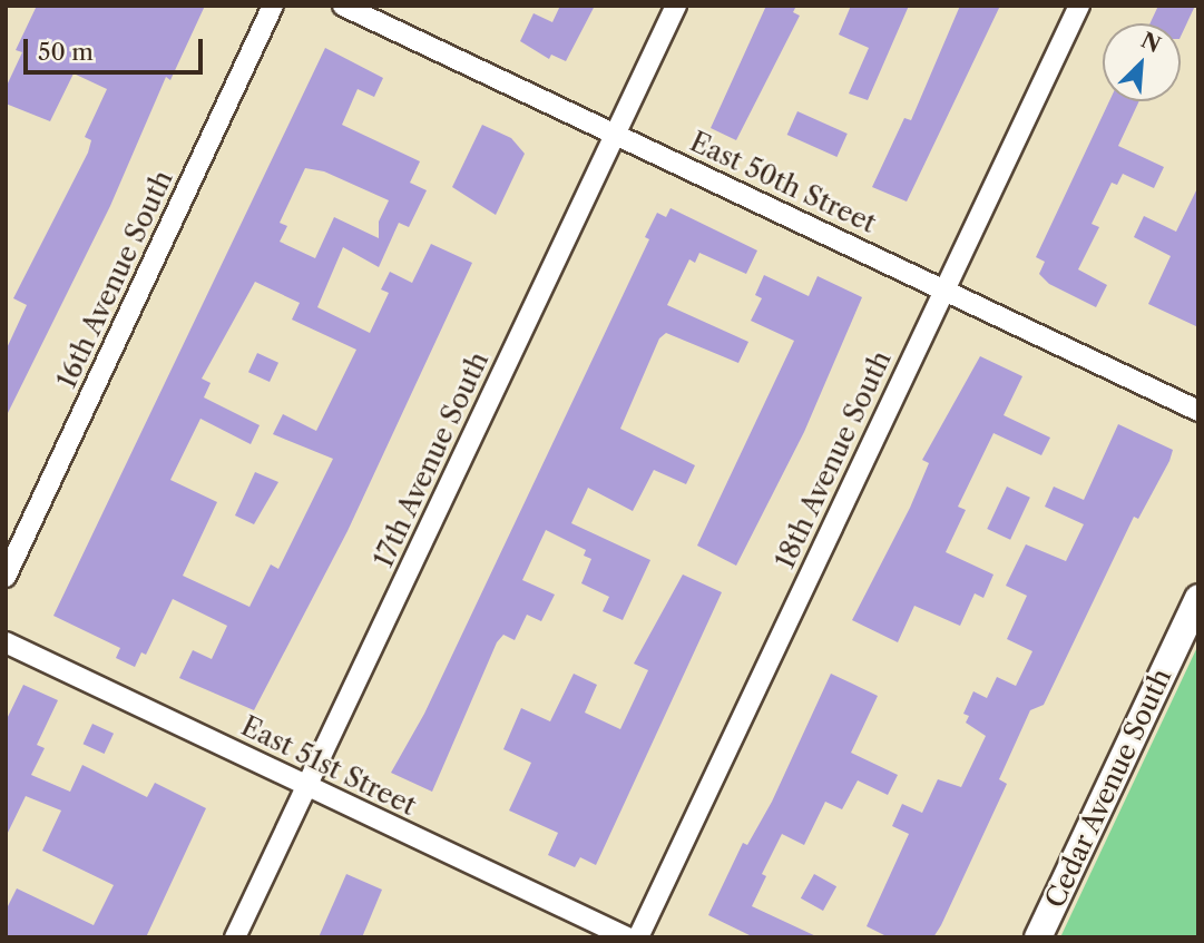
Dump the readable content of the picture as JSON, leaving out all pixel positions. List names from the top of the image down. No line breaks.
{"streets":{"main road":["Cedar Avenue South"],"street":["East 50th Street","16th Avenue South","17th Avenue South","18th Avenue South","East 51st Street"]},"crossings":[["East 50th Street","17th Avenue South"],["East 50th Street","18th Avenue South"],["17th Avenue South","East 51st Street"]],"scale_bar":"50 m","north":"top right"}
